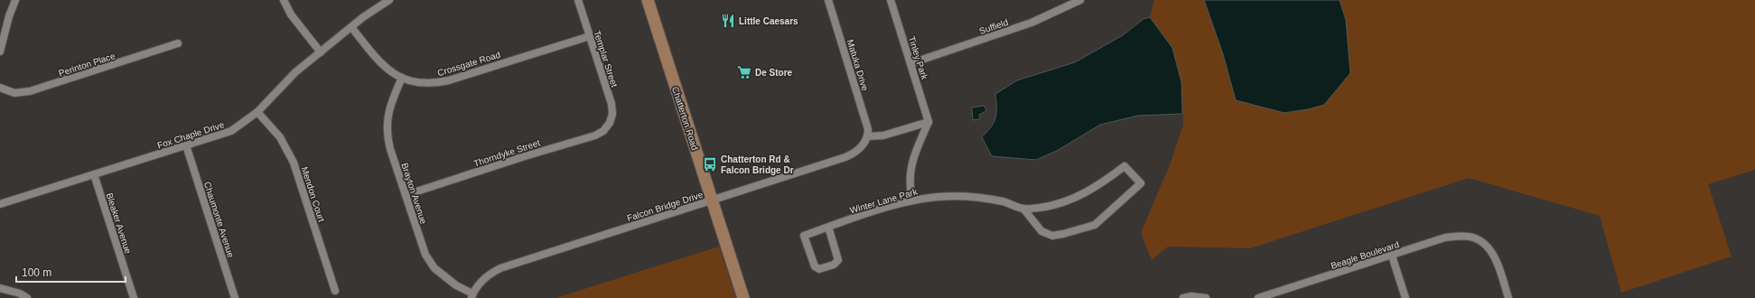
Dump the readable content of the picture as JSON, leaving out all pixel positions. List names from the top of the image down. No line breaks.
{"streets":{"main road":["Chatterton Road"],"street":["Suffield","Tinley Park","Templar Street","Crossgate Road","Perinton Place","Matuka Drive","Fox Chaple Drive","Thorndyke Street","Brayton Avenue","Mendon Court","Winter Lane Park","Falcon Bridge Drive","Chaumonte Avenue","Bleaker Avenue","Beagle Boulevard"]},"crossings":[["Suffield","Tinley Park"],["Templar Street","Crossgate Road"],["Templar Street","Thorndyke Street"],["Crossgate Road","Fox Chaple Drive"],["Crossgate Road","Brayton Avenue"],["Matuka Drive","Falcon Bridge Drive"],["Chatterton Road","Falcon Bridge Drive"],["Fox Chaple Drive","Mendon Court"],["Fox Chaple Drive","Chaumonte Avenue"],["Fox Chaple Drive","Bleaker Avenue"],["Thorndyke Street","Brayton Avenue"],["Brayton Avenue","Falcon Bridge Drive"]],"places":{"restaurant":["Little Caesars"],"supermarket":["De Store"],"bus stop":["Chatterton Rd & Falcon Bridge Dr"]},"scale_bar":"100 m"}
